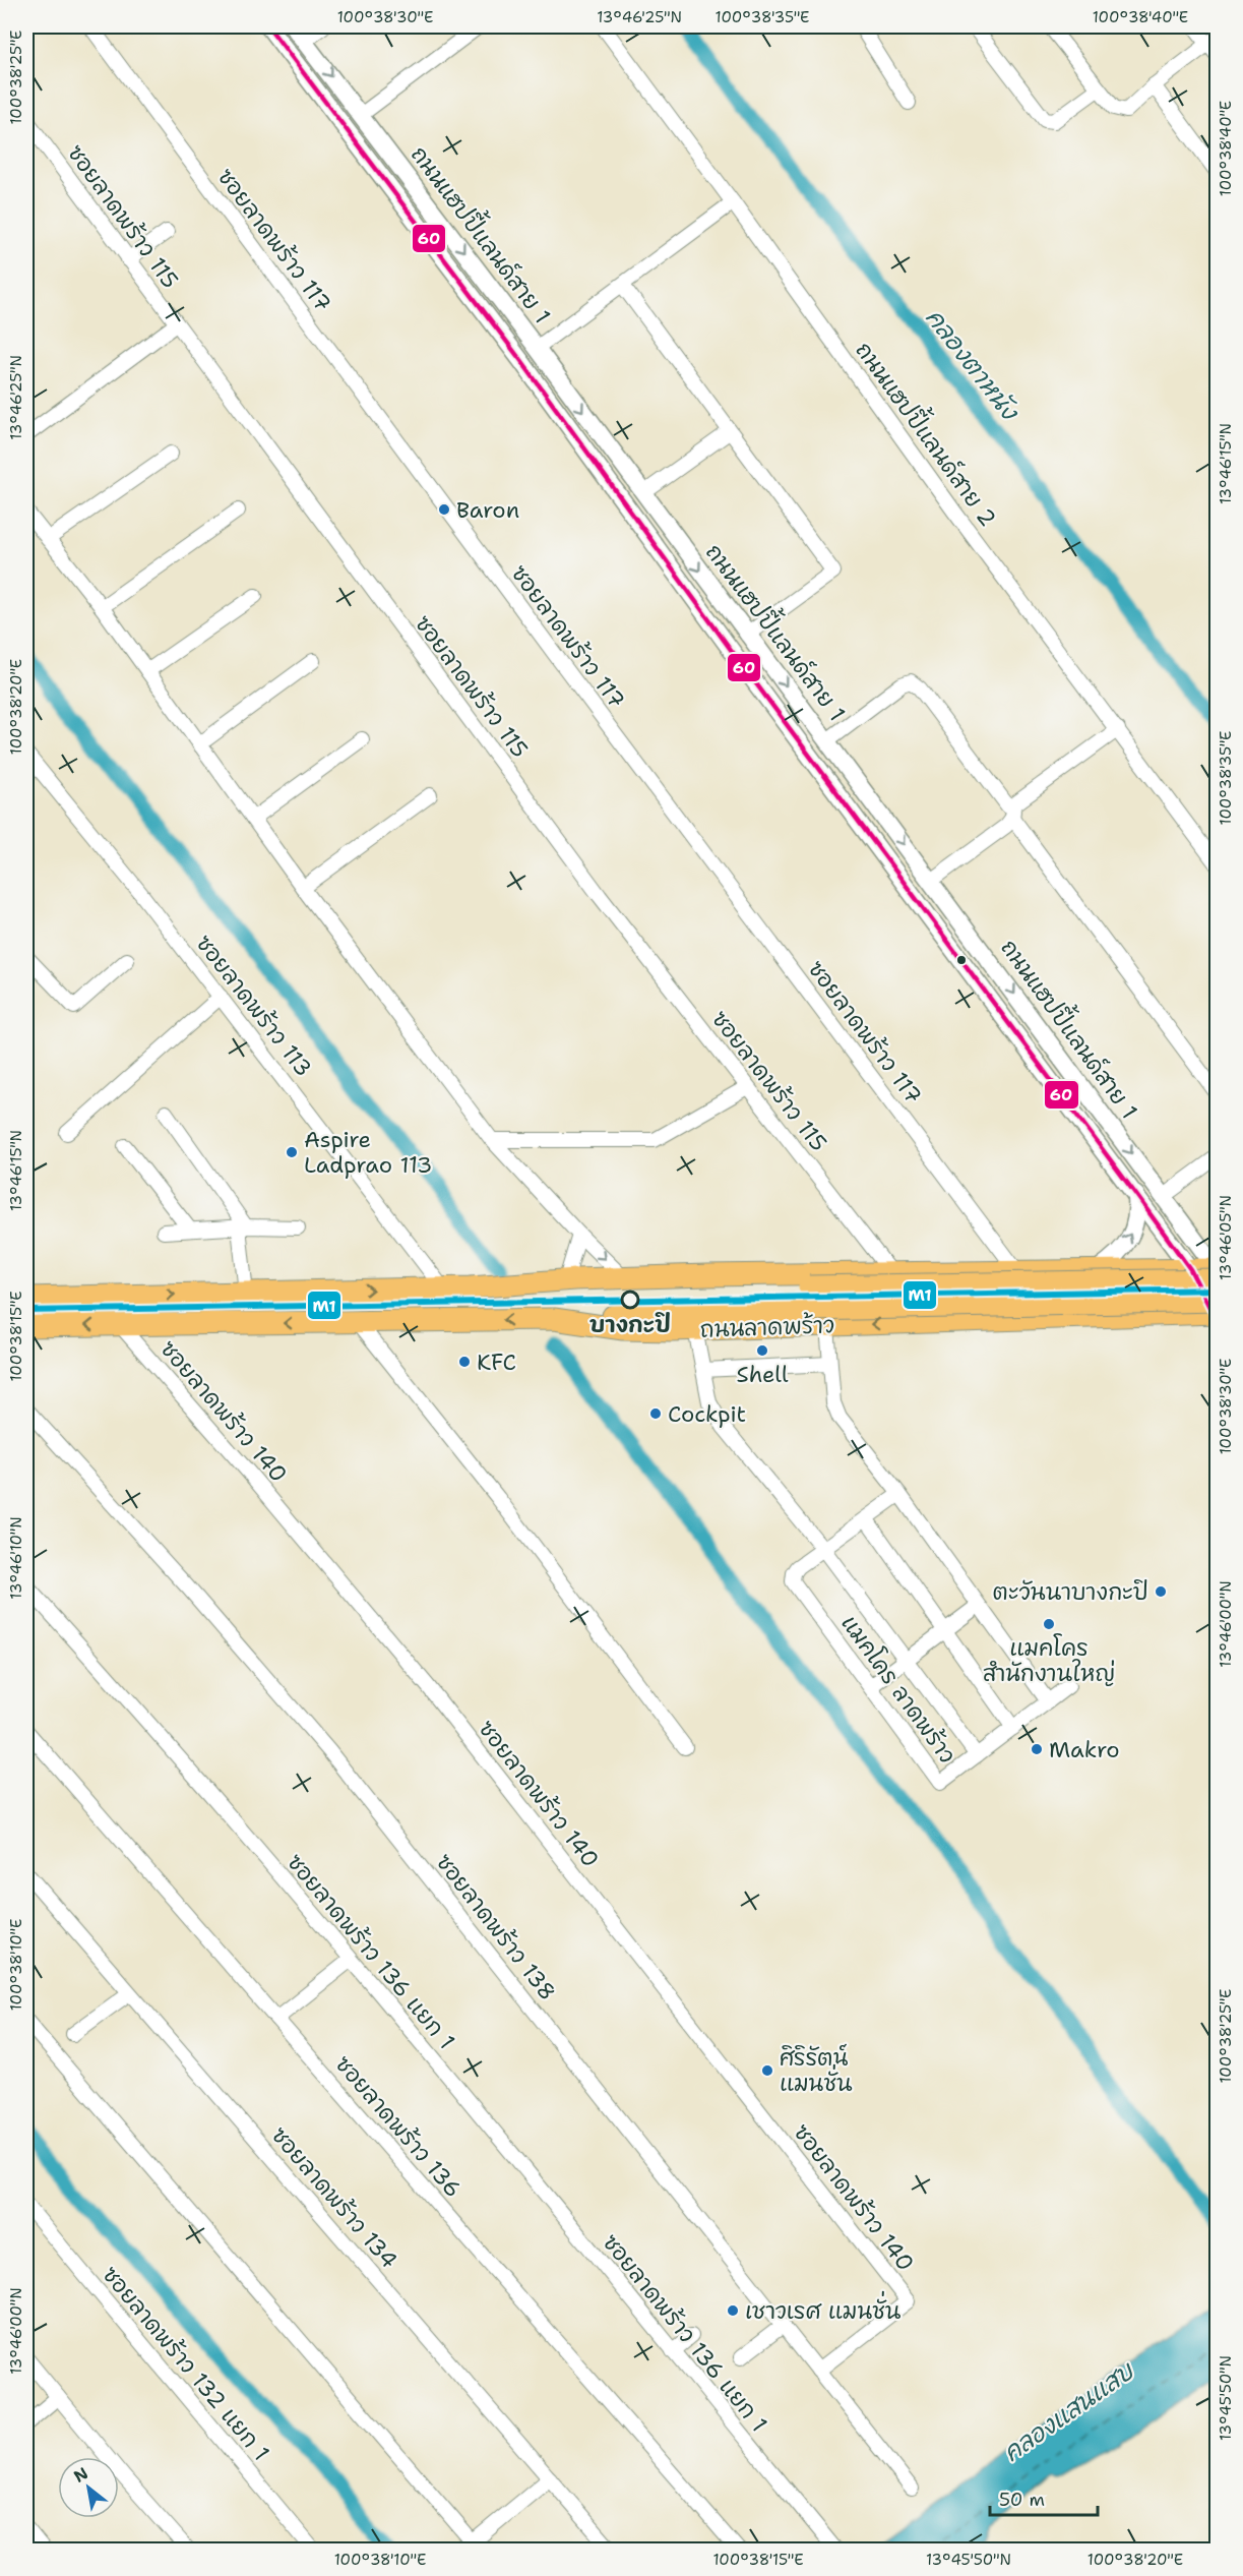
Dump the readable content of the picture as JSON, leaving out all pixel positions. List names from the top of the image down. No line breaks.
{"streets":{"main road":["ถนนลาดพร้าว"],"street":["ซอยลาดพร้าว 115","ถนนแฮปปี้แลนด์สาย 1","ซอยลาดพร้าว 117","ถนนแฮปปี้แลนด์สาย 2","ซอยลาดพร้าว 113","ซอยลาดพร้าว 140","แมคโคร ลาดพร้าว","ซอยลาดพร้าว 138","ซอยลาดพร้าว 136 แยก 1","ซอยลาดพร้าว 136","ซอยลาดพร้าว 134","ซอยลาดพร้าว 132 แยก 1"]},"crossings":[["ถนนลาดพร้าว","ซอยลาดพร้าว 140"],["ซอยลาดพร้าว 140","ซอยลาดพร้าว 138"]],"water":["คลองตาหนัง","คลองแสนแสบ"],"places":["Baron","Aspire Ladprao 113","บางกะปิ","Shell","KFC","Cockpit","ตะวันนาบางกะปิ","แมคโคร สำนักงานใหญ่","Makro","ศิริรัตน์ แมนชั่น","เชาวเรศ แมนชั่น"],"lines":["transit line 60","transit line M1"],"scale_bar":"50 m","north":"top left","coordinates":["100°38'30\"E","13°46'25\"N","100°38'35\"E","100°38'40\"E","100°38'25\"E","13°46'15\"N","100°38'20\"E","13°46'05\"N","100°38'15\"E","13°46'10\"N","13°46'00\"N","100°38'10\"E","13°45'50\"N"]}
